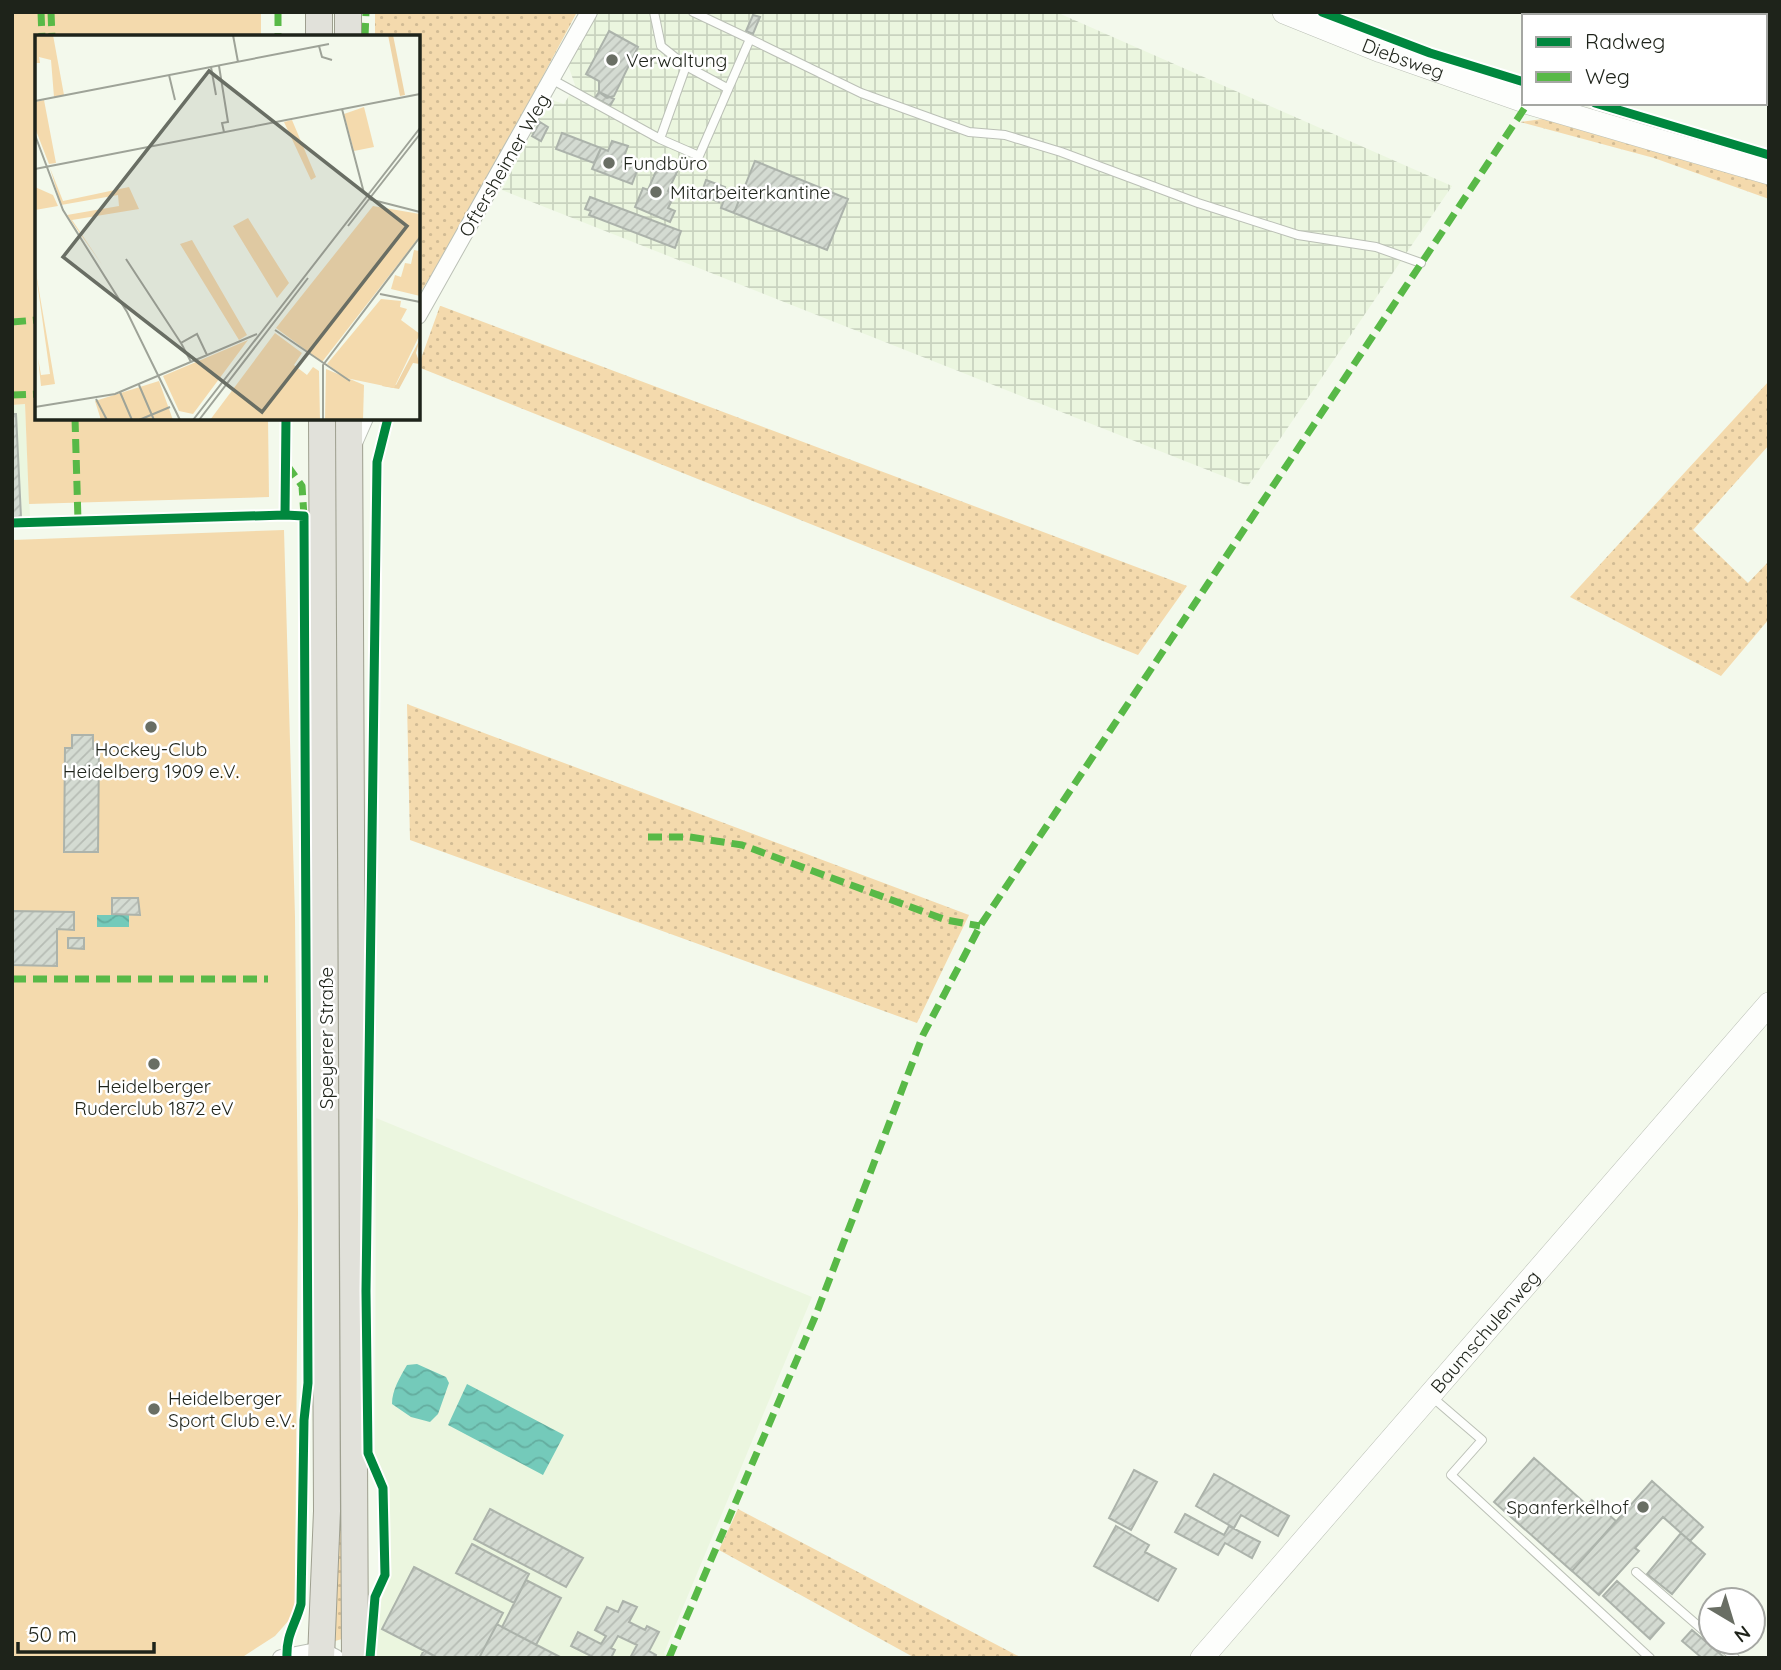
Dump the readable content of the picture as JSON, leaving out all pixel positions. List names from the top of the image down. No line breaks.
{"streets":{"main road":["Speyerer Straße"],"street":["Diebsweg","Oftersheimer Weg","Baumschulenweg"]},"places":["Verwaltung","Fundbüro","Mitarbeiterkantine","Hockey-Club Heidelberg 1909 e.V.","Heidelberger Ruderclub 1872 eV","Heidelberger Sport Club e.V.","Spanferkelhof"],"legend":["Radweg","Weg"],"scale_bar":"50 m","north":"bottom right"}
